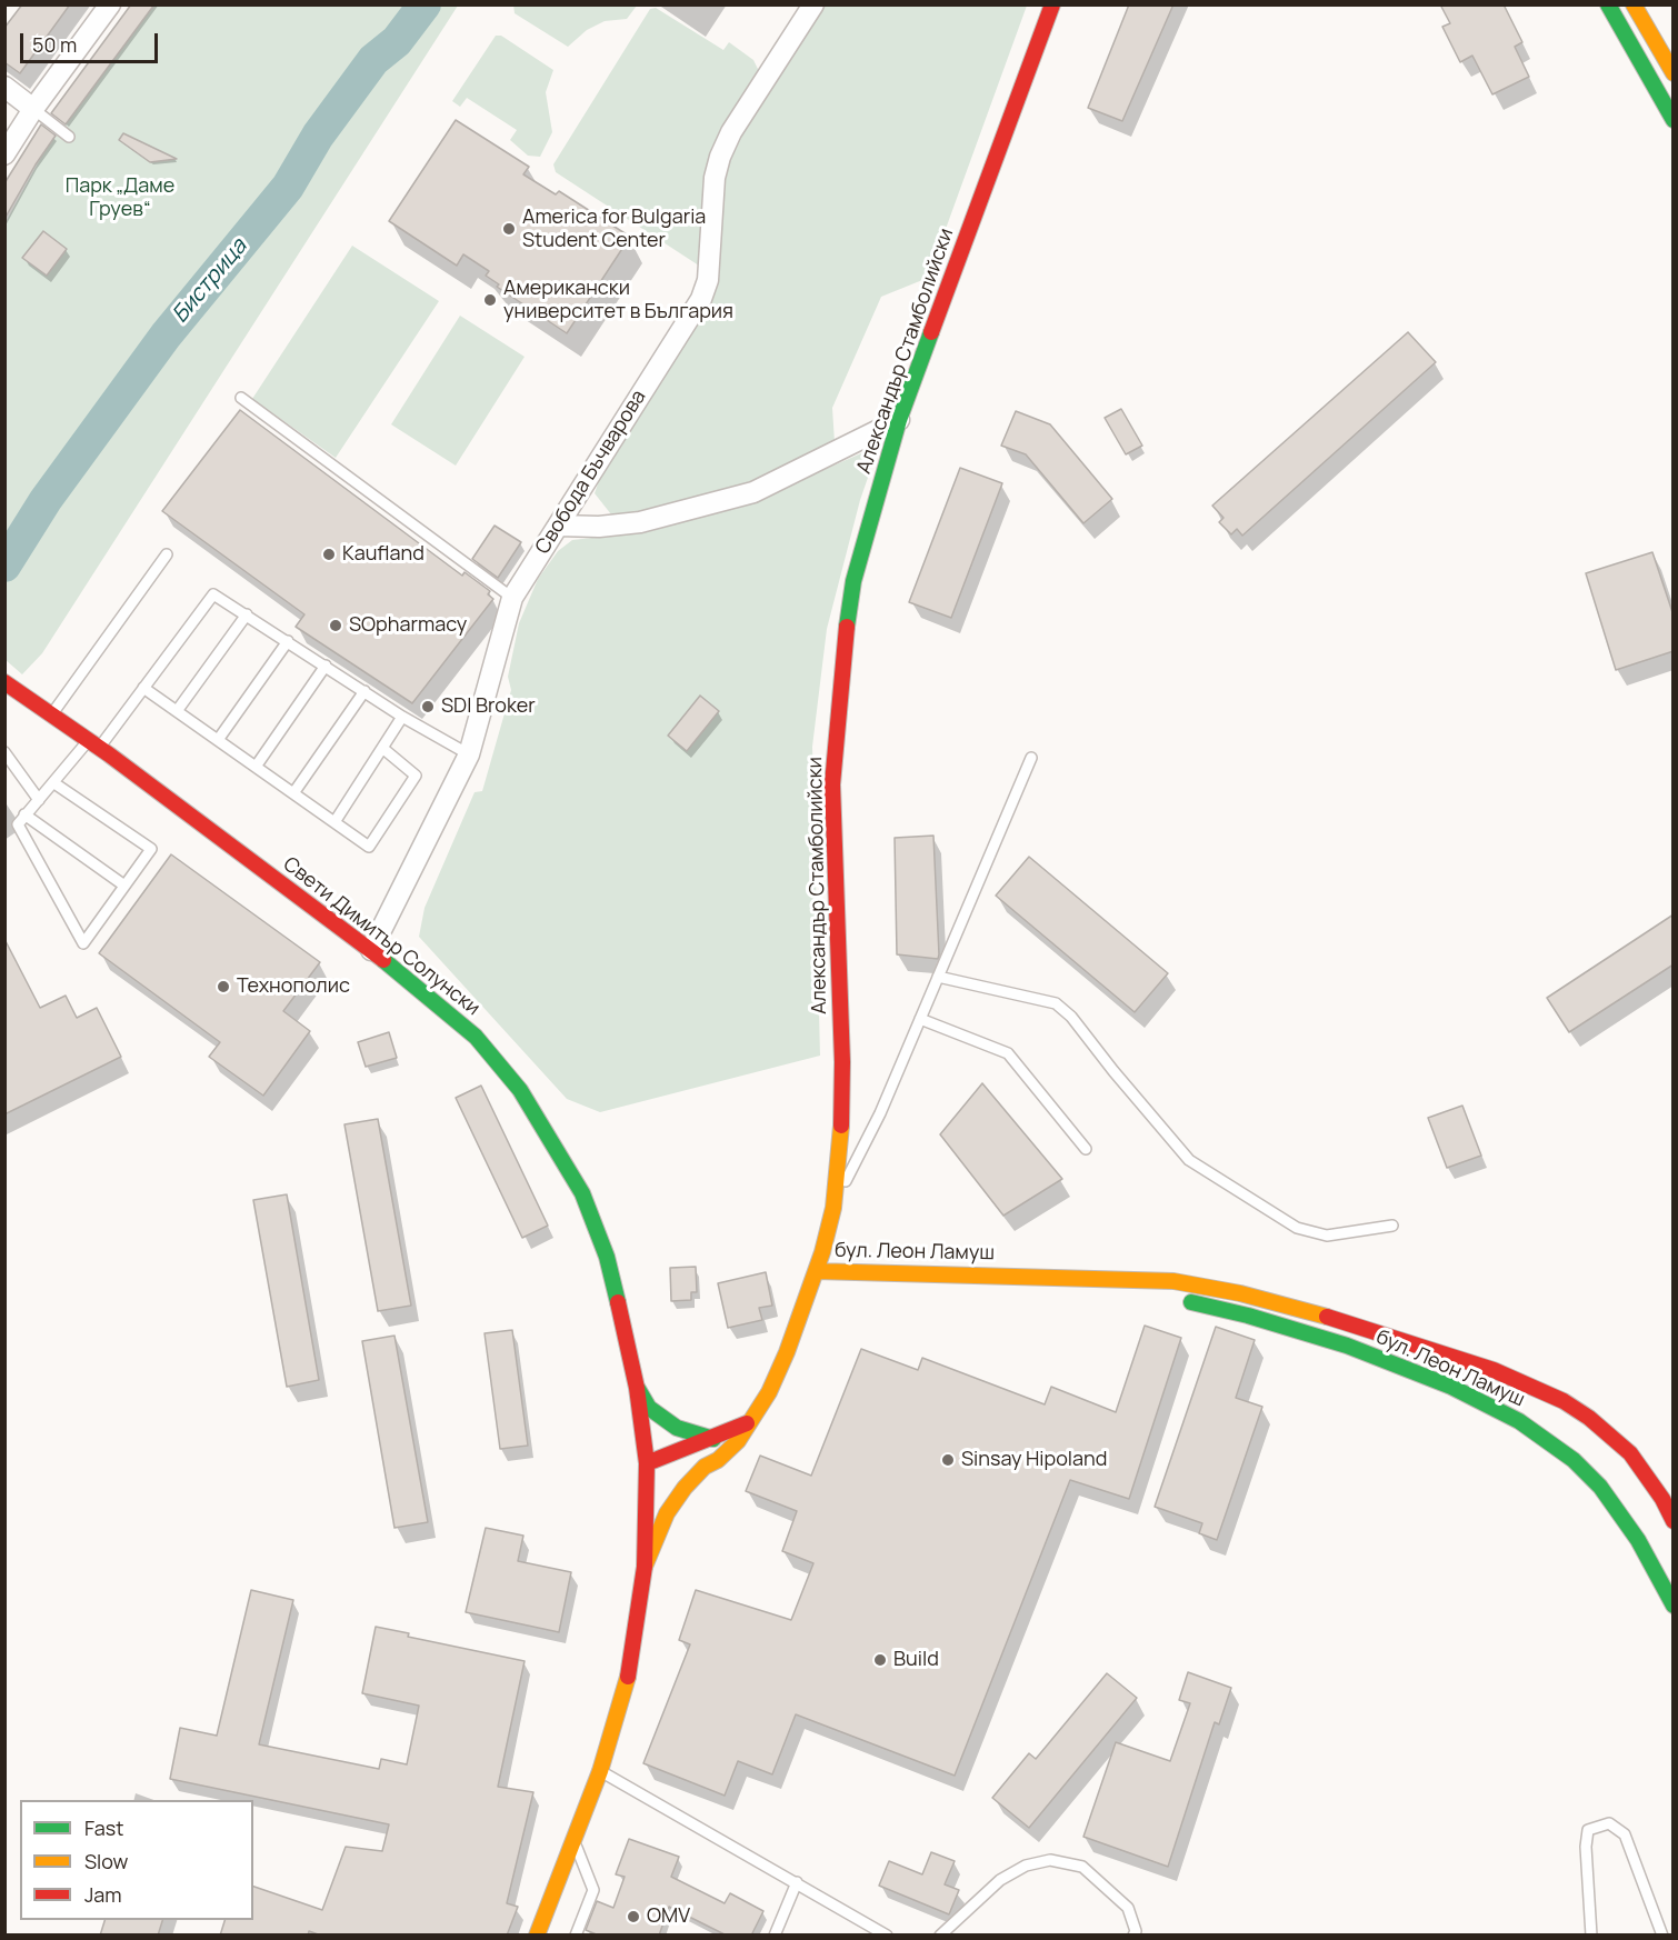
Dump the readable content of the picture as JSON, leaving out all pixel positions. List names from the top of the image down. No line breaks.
{"streets":{"street":["Александър Стамболийски","Свобода Бъчварова","Свети Димитър Солунски","бул. Леон Ламуш"]},"crossings":[["Александър Стамболийски","Свети Димитър Солунски"],["Александър Стамболийски","бул. Леон Ламуш"],["Свобода Бъчварова","Свети Димитър Солунски"]],"water":["Бистрица"],"parks":["Парк „Даме Груев“"],"places":["America for Bulgaria Student Center","Американски университет в България","Kaufland","SOpharmacy","SDI Broker","Технополис","Sinsay Hipoland","Build","OMV"],"legend":["Fast","Slow","Jam"],"scale_bar":"50 m"}
